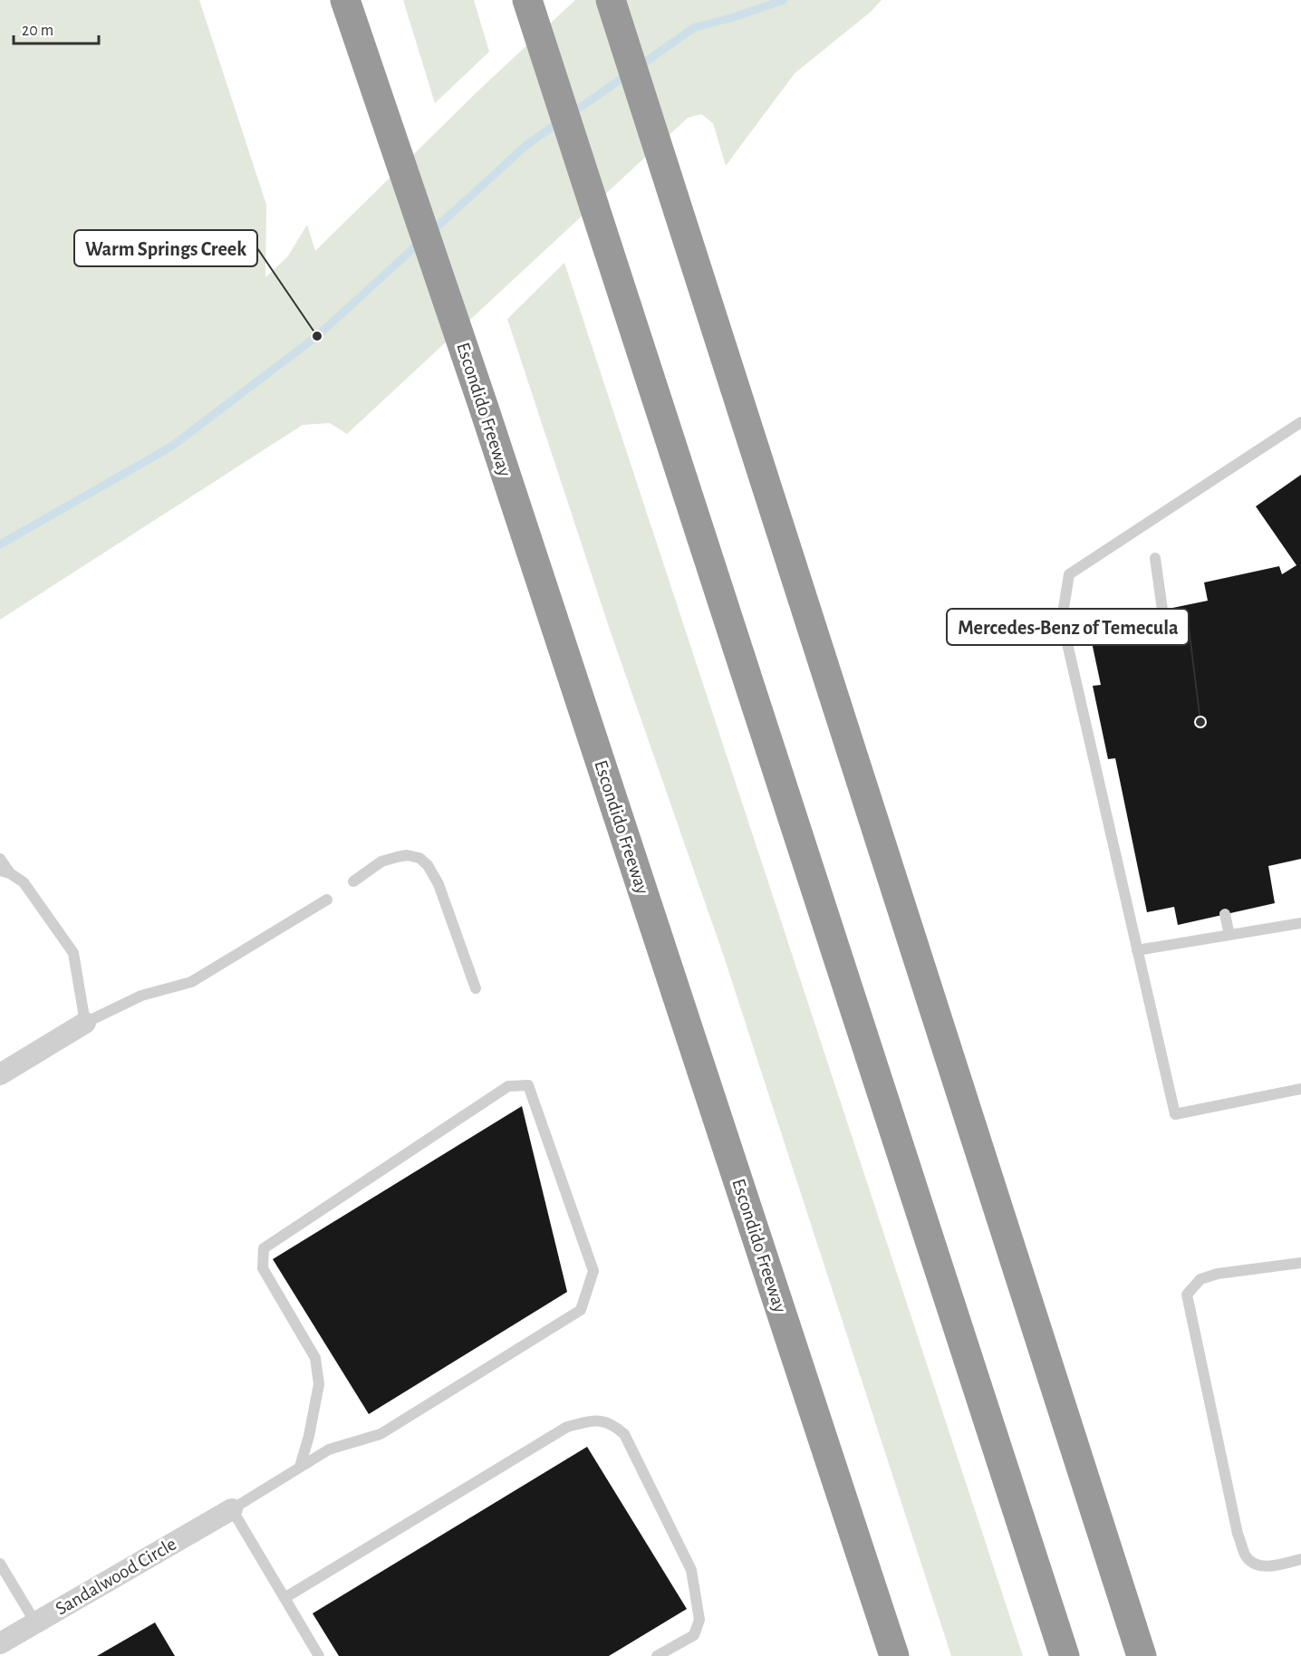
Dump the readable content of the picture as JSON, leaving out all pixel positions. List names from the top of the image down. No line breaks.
{"streets":{"highway":["Escondido Freeway"],"street":["Sandalwood Circle"]},"places":["Warm Springs Creek","Mercedes-Benz of Temecula"],"scale_bar":"20 m"}
